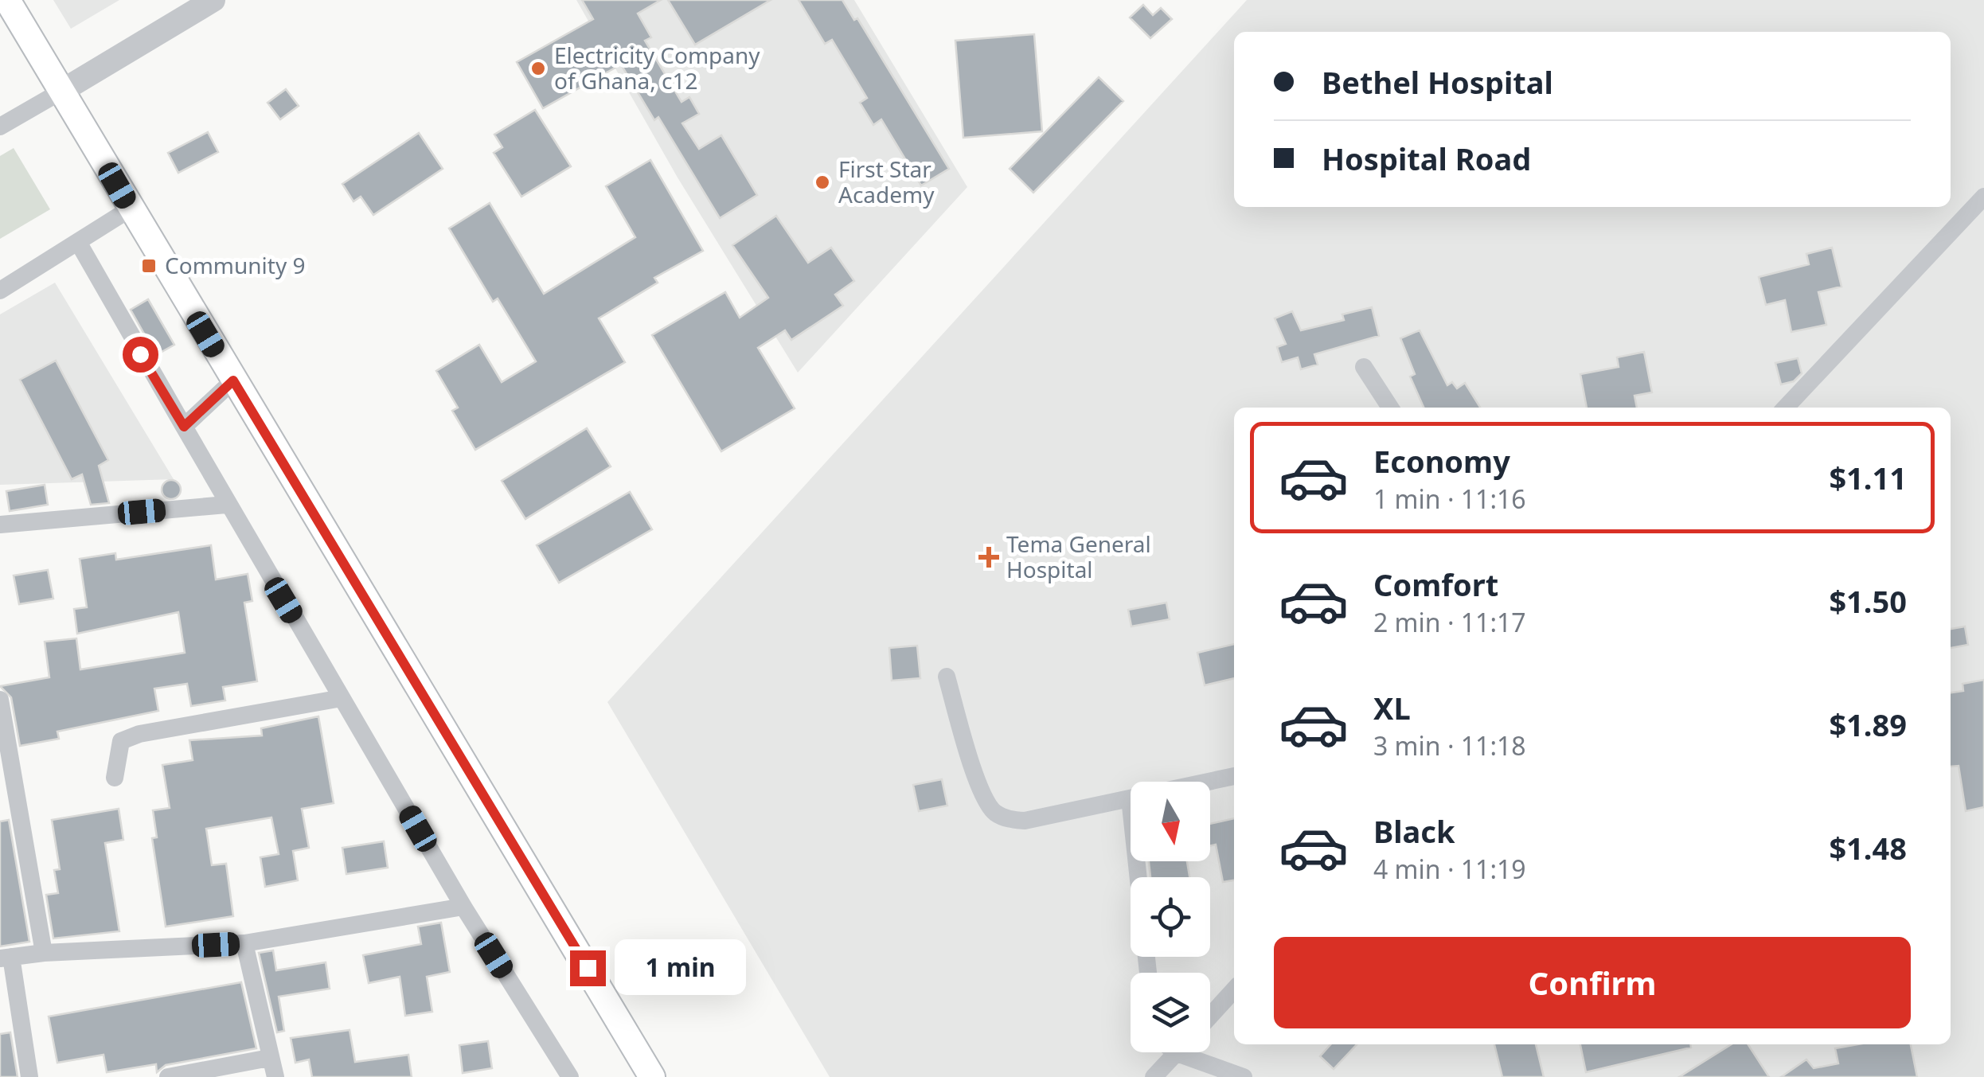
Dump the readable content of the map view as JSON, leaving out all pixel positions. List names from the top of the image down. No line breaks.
{"places":{"other":["Electricity Company of Ghana, c12","First Star Academy"],"transit":["Community 9"],"health":["Tema General Hospital"]},"north":"bottom","page":{"banner":["Bethel Hospital","Hospital Road"],"list":[{"name":"Economy","note":"1 min · 11:16","value":"$1.11"},{"name":"Comfort","note":"2 min · 11:17","value":"$1.50"},{"name":"XL","note":"3 min · 11:18","value":"$1.89"},{"name":"Black","note":"4 min · 11:19","value":"$1.48"}],"buttons":"Confirm","bubble":"1 min"}}
